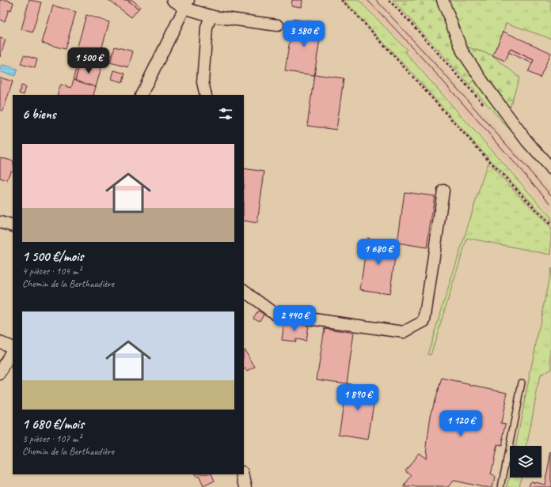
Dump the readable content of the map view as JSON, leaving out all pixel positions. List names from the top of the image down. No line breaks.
{"page":{"price":["3 580 €","1 500 €","1 680 €","2 440 €","1 890 €","1 120 €"],"heading":"6 biens","list":[{"name":"1 500 €/mois","note":"4 pièces · 104 m² · Chemin de la Berthaudière"},{"name":"1 680 €/mois","note":"3 pièces · 107 m² · Chemin de la Berthaudière"}]}}
